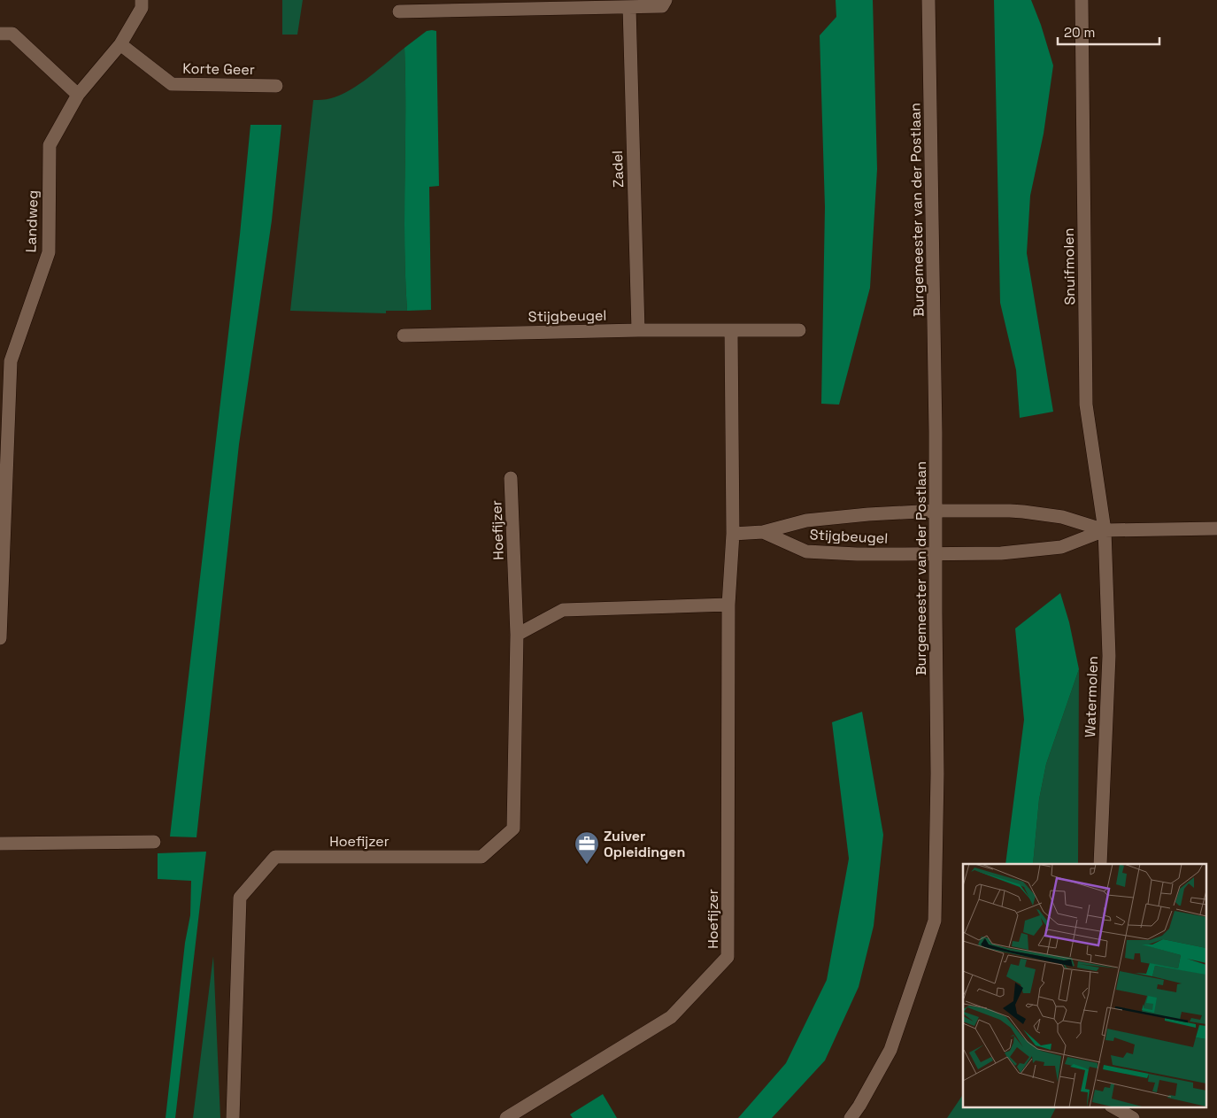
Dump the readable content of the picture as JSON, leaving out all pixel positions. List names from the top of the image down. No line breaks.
{"streets":{"street":["Korte Geer","Zadel","Burgemeester van der Postlaan","Landweg","Snuifmolen","Stijgbeugel","Hoefijzer","Watermolen"]},"crossings":[["Zadel","Stijgbeugel"],["Burgemeester van der Postlaan","Stijgbeugel"],["Snuifmolen","Stijgbeugel"],["Snuifmolen","Watermolen"],["Stijgbeugel","Hoefijzer"],["Stijgbeugel","Watermolen"]],"places":{"office":["Zuiver Opleidingen"]},"scale_bar":"20 m"}
